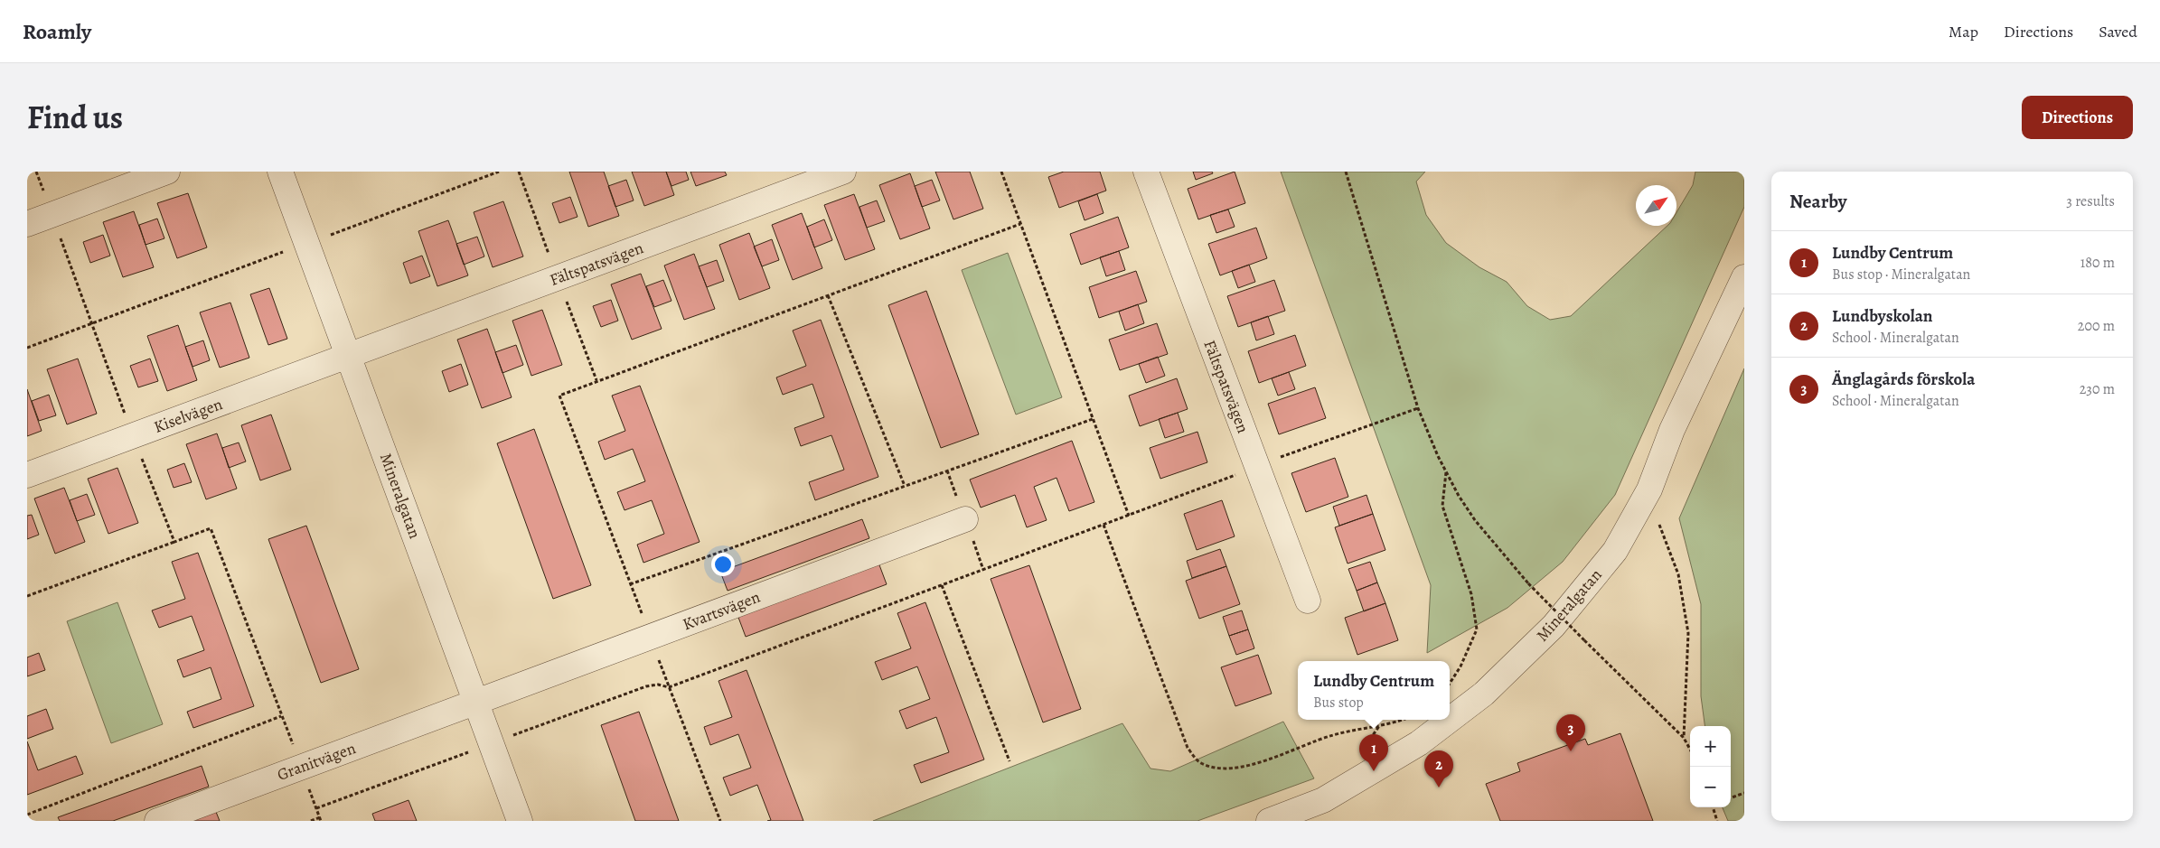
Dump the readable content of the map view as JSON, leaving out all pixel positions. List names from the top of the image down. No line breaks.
{"streets":{"street":["Fältspatsvägen","Kiselvägen","Mineralgatan","Kvartsvägen","Granitvägen"]},"crossings":[["Fältspatsvägen","Kiselvägen"],["Fältspatsvägen","Mineralgatan"],["Kiselvägen","Mineralgatan"],["Mineralgatan","Kvartsvägen"],["Mineralgatan","Granitvägen"],["Kvartsvägen","Granitvägen"]],"north":"top right","page":{"header":"Roamly","nav":["Map","Directions","Saved"],"title":"Find us","buttons":"Directions","heading":["Nearby","3 results"],"list":[{"mark":"1","name":"Lundby Centrum","note":"Bus stop · Mineralgatan","value":"180 m"},{"mark":"2","name":"Lundbyskolan","note":"School · Mineralgatan","value":"200 m"},{"mark":"3","name":"Änglagårds förskola","note":"School · Mineralgatan","value":"230 m"}],"popup":["Lundby Centrum","Bus stop"],"pins":["3","1","2"],"map_buttons":["+","−"]}}
